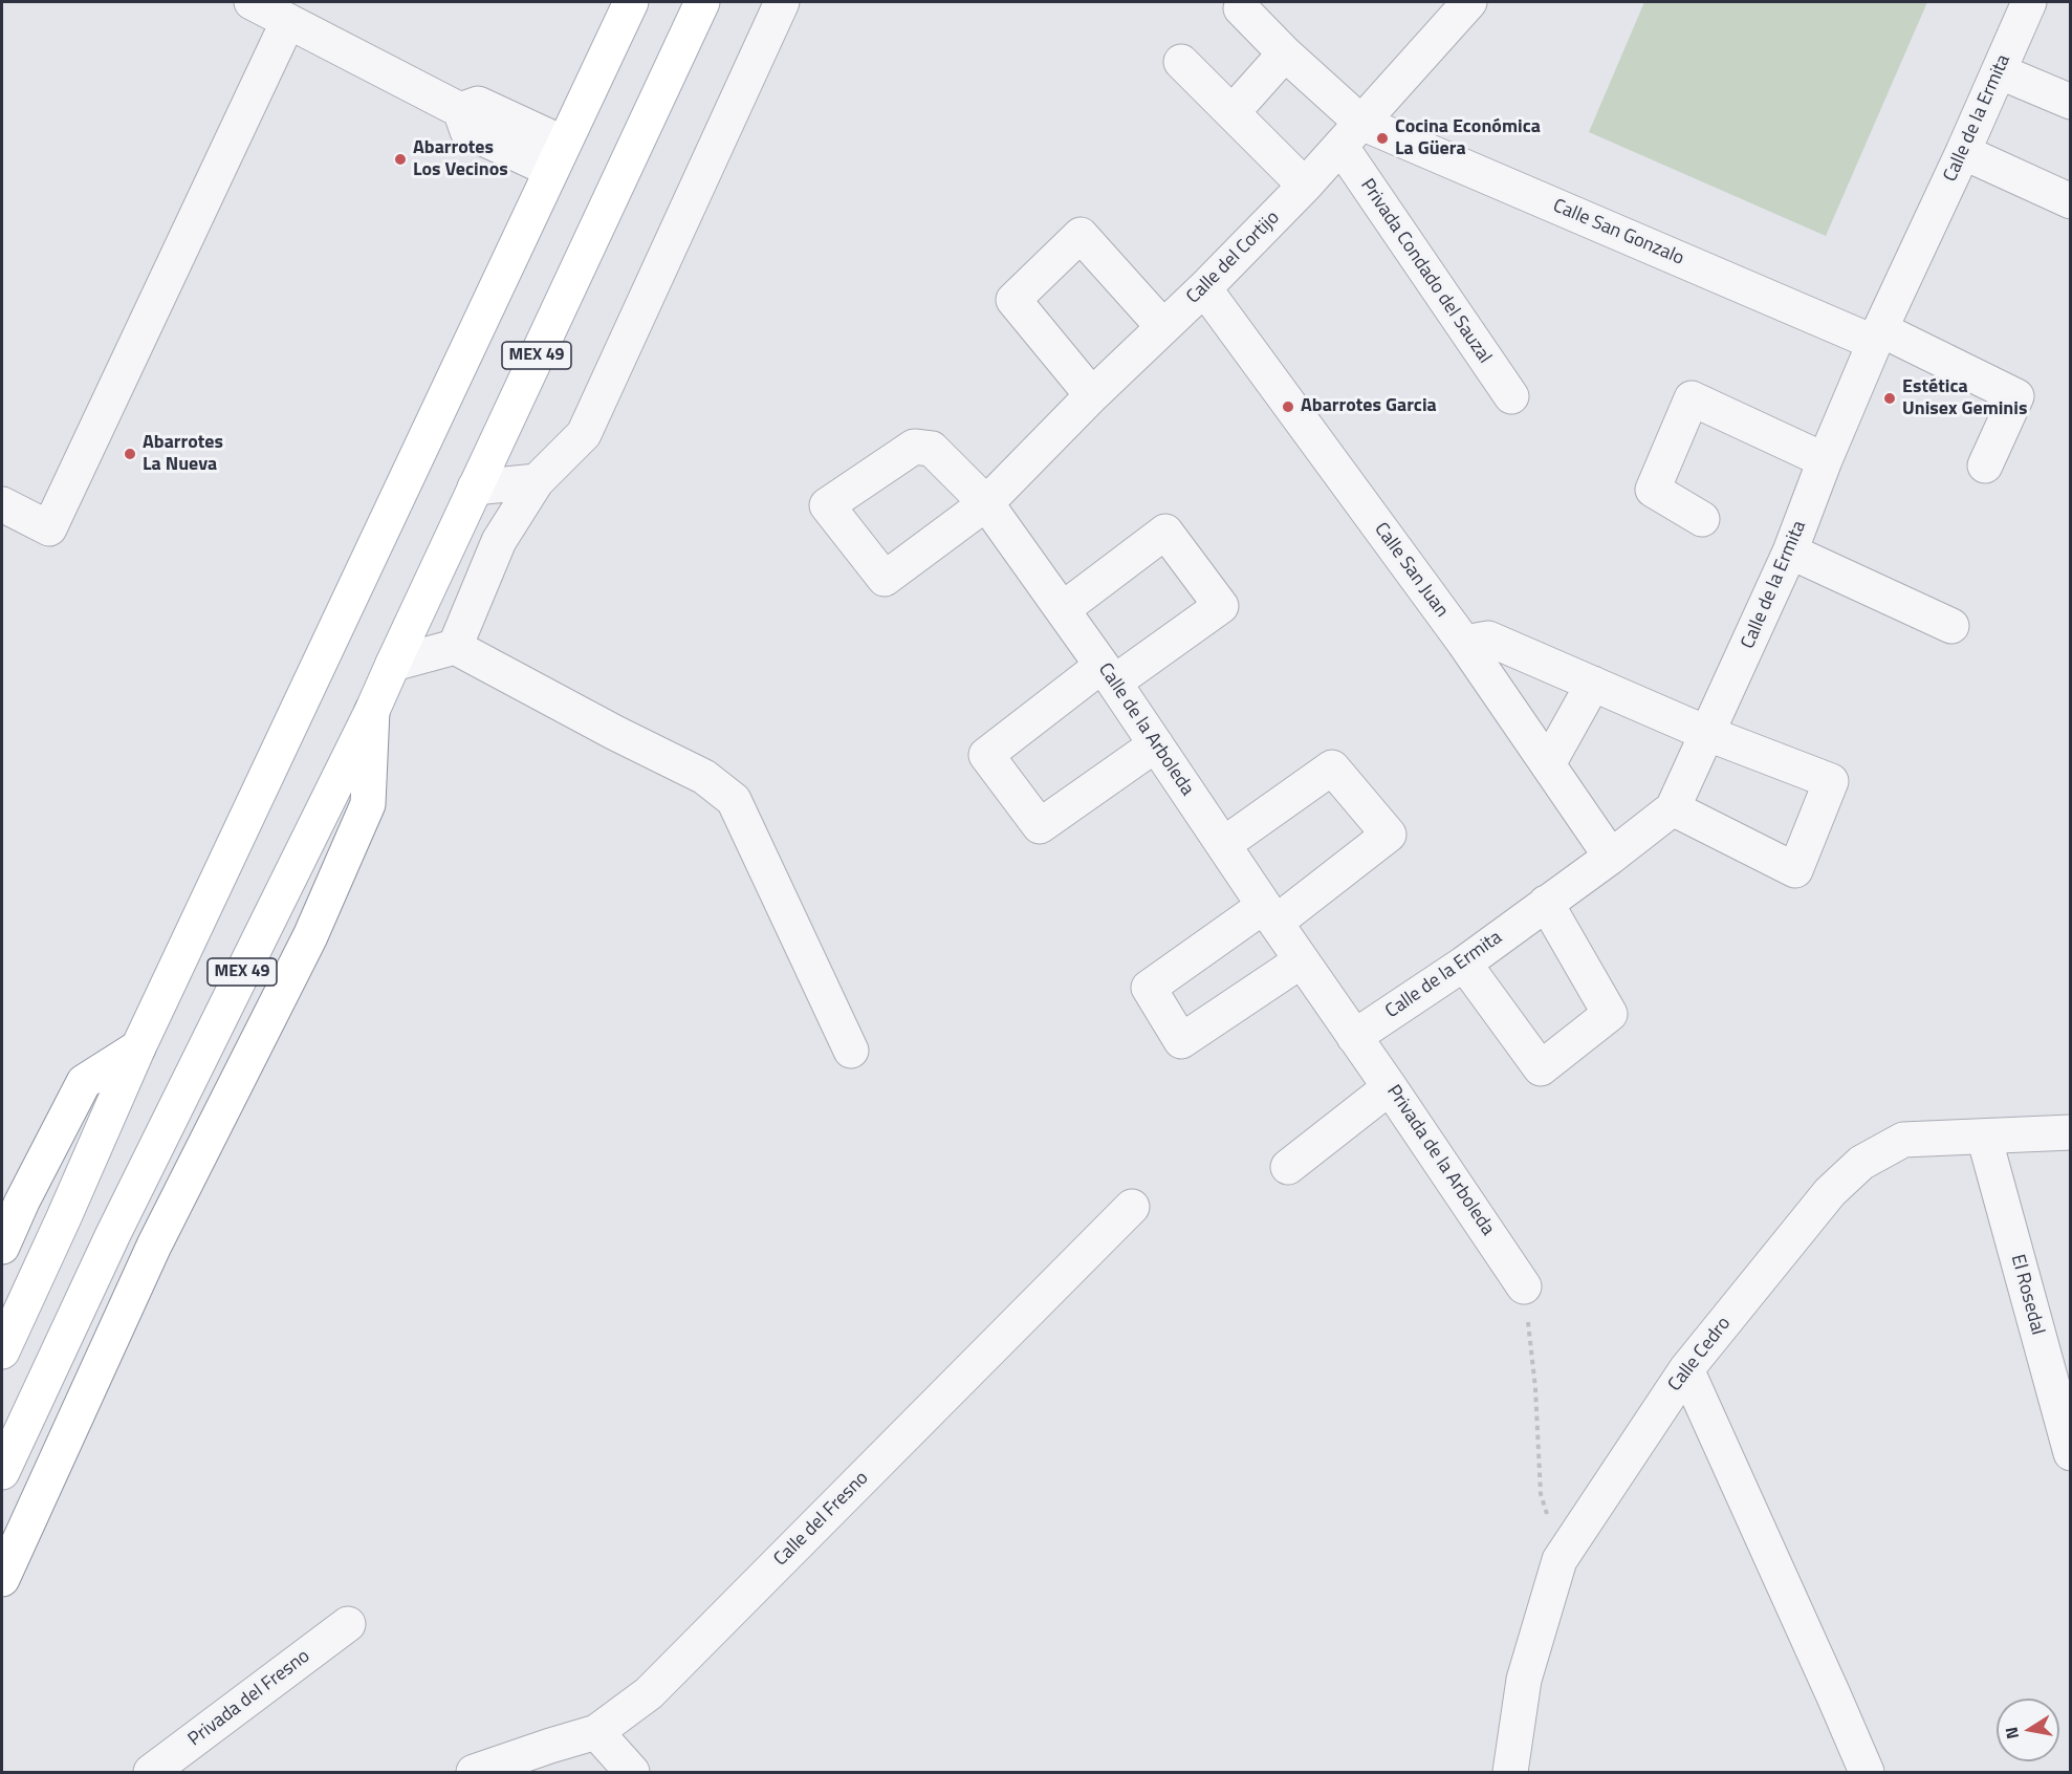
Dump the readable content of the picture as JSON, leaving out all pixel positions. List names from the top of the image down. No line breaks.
{"streets":{"main road":["MEX 49"],"street":["Calle de la Ermita","Calle San Gonzalo","Calle del Cortijo","Privada Condado del Sauzal","Calle San Juan","Calle de la Arboleda","Privada de la Arboleda","El Rosedal","Calle Cedro","Calle del Fresno","Privada del Fresno"]},"crossings":[["Calle de la Ermita","Calle San Gonzalo"],["Calle de la Ermita","Calle San Juan"],["Calle de la Ermita","Calle de la Arboleda"],["Calle de la Ermita","Privada de la Arboleda"],["Calle San Gonzalo","Calle del Cortijo"],["Calle San Gonzalo","Privada Condado del Sauzal"],["Calle del Cortijo","Privada Condado del Sauzal"],["Calle del Cortijo","Calle San Juan"],["Calle del Cortijo","Calle de la Arboleda"],["Calle de la Arboleda","Privada de la Arboleda"],["El Rosedal","Calle Cedro"]],"places":["Cocina Económica La Güera","Abarrotes Los Vecinos","Estética Unisex Geminis","Abarrotes Garcia","Abarrotes La Nueva"],"north":"left"}
